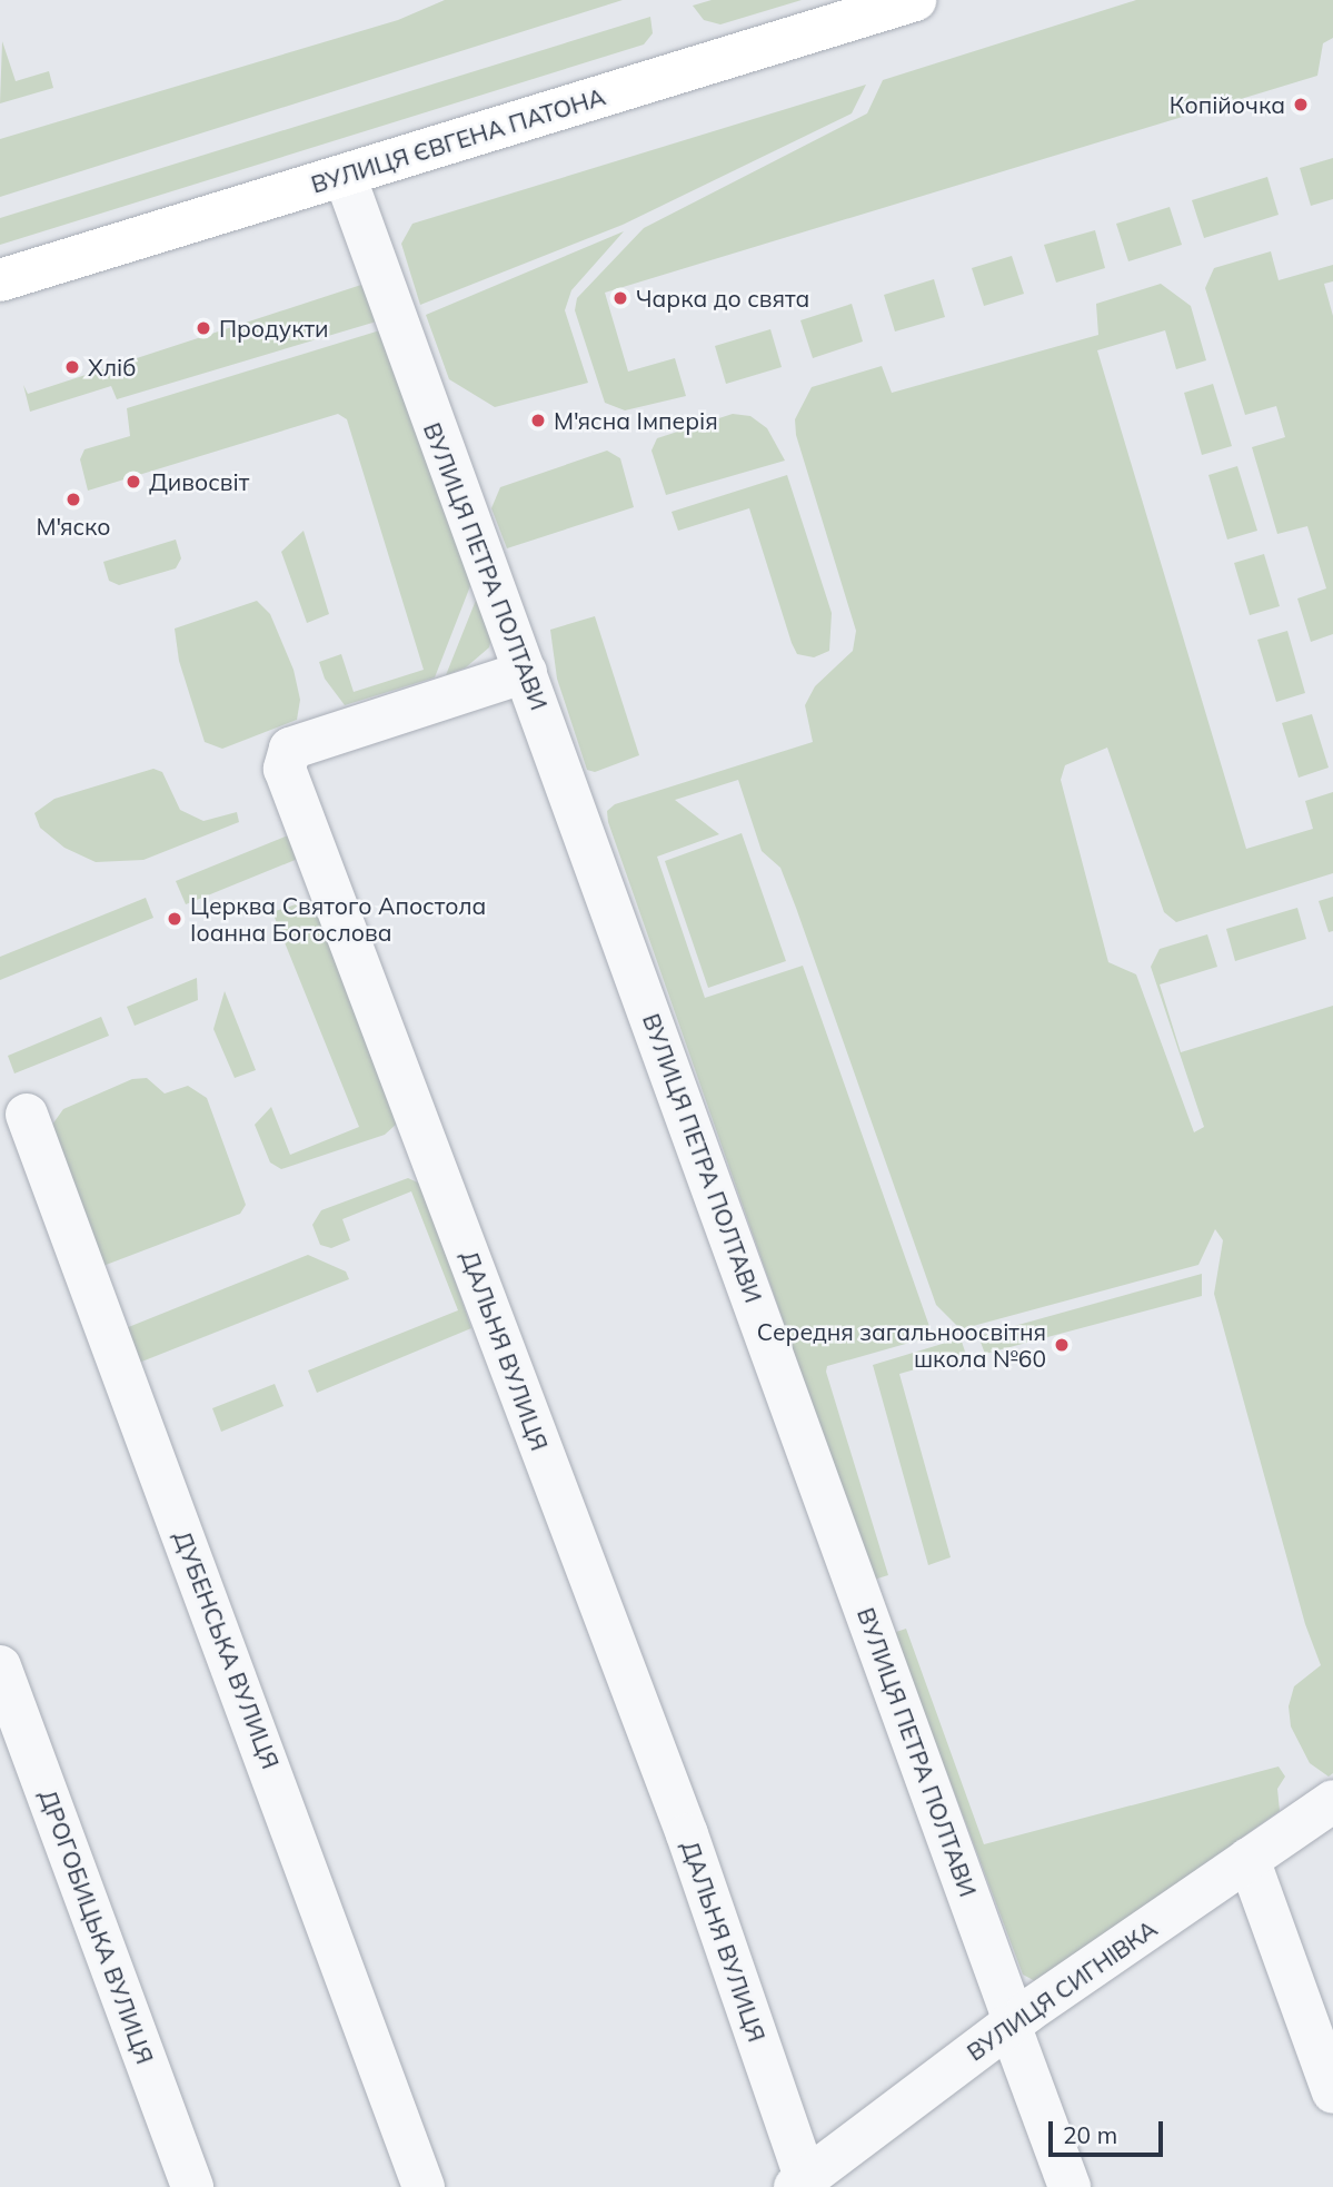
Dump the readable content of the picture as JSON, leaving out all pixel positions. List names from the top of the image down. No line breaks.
{"streets":{"main road":["ВУЛИЦЯ ЄВГЕНА ПАТОНА"],"street":["ВУЛИЦЯ ПЕТРА ПОЛТАВИ","ДАЛЬНЯ ВУЛИЦЯ","ДУБЕНСЬКА ВУЛИЦЯ","ДРОГОБИЦЬКА ВУЛИЦЯ","ВУЛИЦЯ СИГНІВКА"]},"crossings":[["ВУЛИЦЯ ЄВГЕНА ПАТОНА","ВУЛИЦЯ ПЕТРА ПОЛТАВИ"],["ВУЛИЦЯ ПЕТРА ПОЛТАВИ","ДАЛЬНЯ ВУЛИЦЯ"],["ВУЛИЦЯ ПЕТРА ПОЛТАВИ","ВУЛИЦЯ СИГНІВКА"],["ДАЛЬНЯ ВУЛИЦЯ","ВУЛИЦЯ СИГНІВКА"]],"places":["Копійочка","Чарка до свята","Продукти","Хліб","М'ясна Імперія","Дивосвіт","М'яско","Церква Святого Апостола Іоанна Богослова","Середня загальноосвітня школа №60"],"scale_bar":"20 m"}
